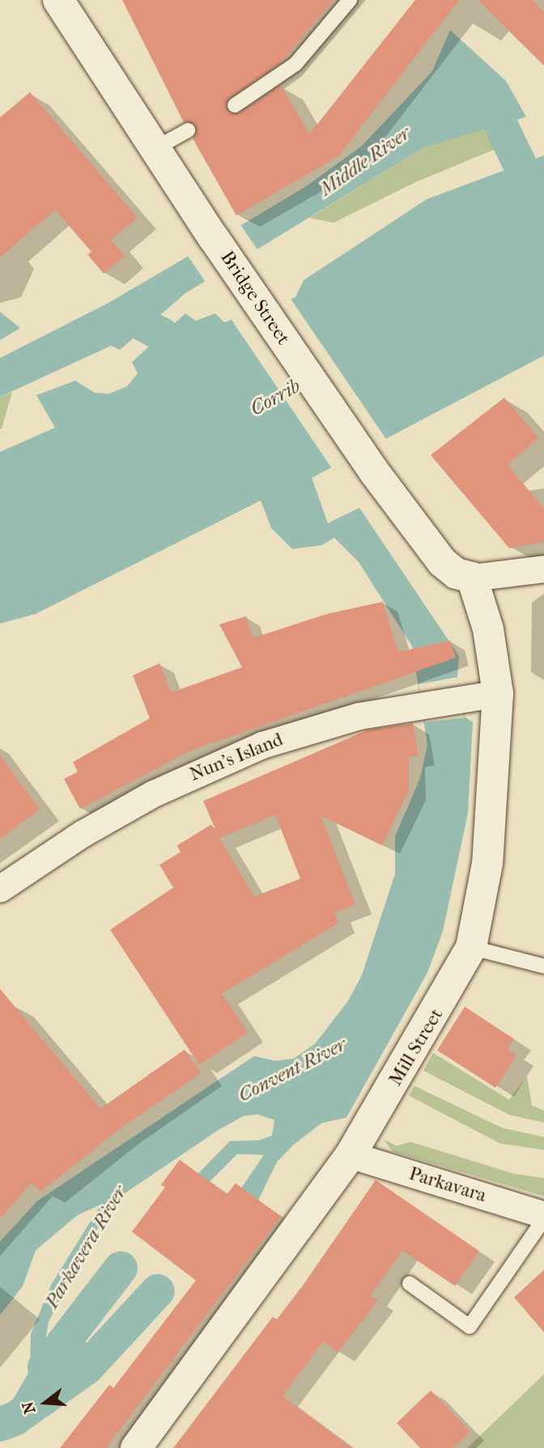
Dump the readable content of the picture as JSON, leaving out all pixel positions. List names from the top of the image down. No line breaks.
{"streets":{"street":["Bridge Street","Nun's Island","Mill Street","Parkavara"]},"crossings":[["Bridge Street","Mill Street"],["Nun's Island","Mill Street"],["Mill Street","Parkavara"]],"water":["Middle River","Corrib","Convent River","Parkavera River"],"north":"left"}
